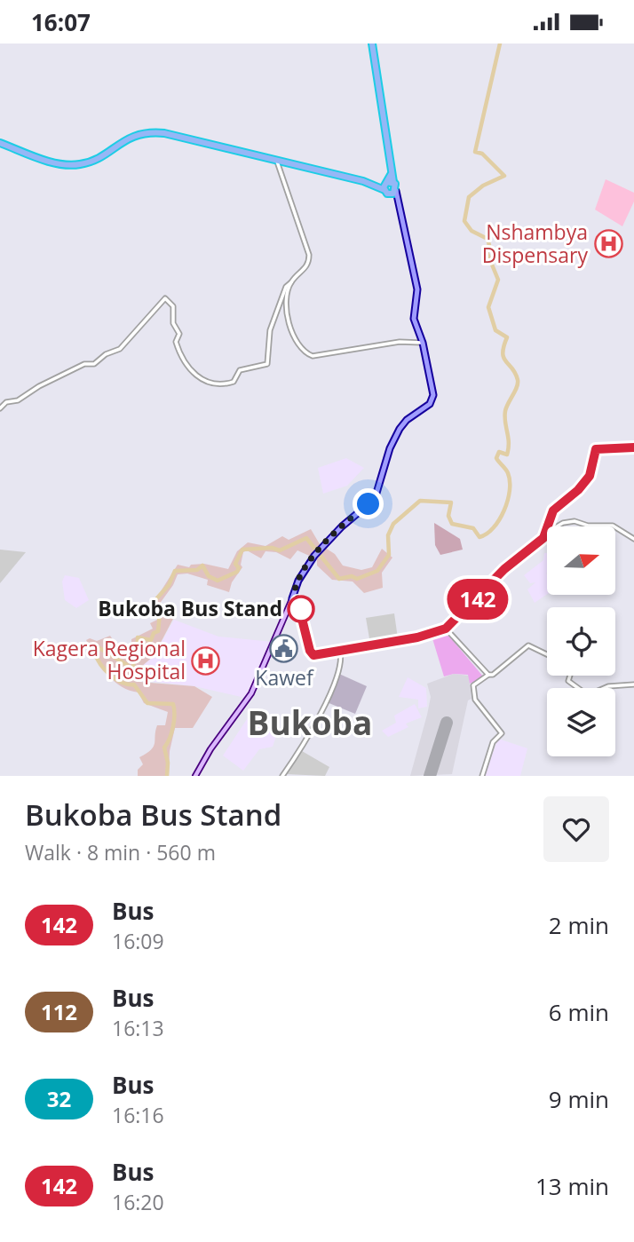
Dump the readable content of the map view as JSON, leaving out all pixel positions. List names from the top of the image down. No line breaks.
{"districts":["Bukoba"],"places":{"hospital":["Nshambya Dispensary","Kagera Regional Hospital"],"other":["Bukoba Bus Stand"],"public building":["Kawef"]},"lines":["bus line 142"],"north":"right","page":{"status":"16:07","on_map":"142","heading":["Bukoba Bus Stand","Walk · 8 min · 560 m"],"list":[{"mark":"142","name":"Bus","note":"16:09","value":"2 min"},{"mark":"112","name":"Bus","note":"16:13","value":"6 min"},{"mark":"32","name":"Bus","note":"16:16","value":"9 min"},{"mark":"142","name":"Bus","note":"16:20","value":"13 min"}]}}
